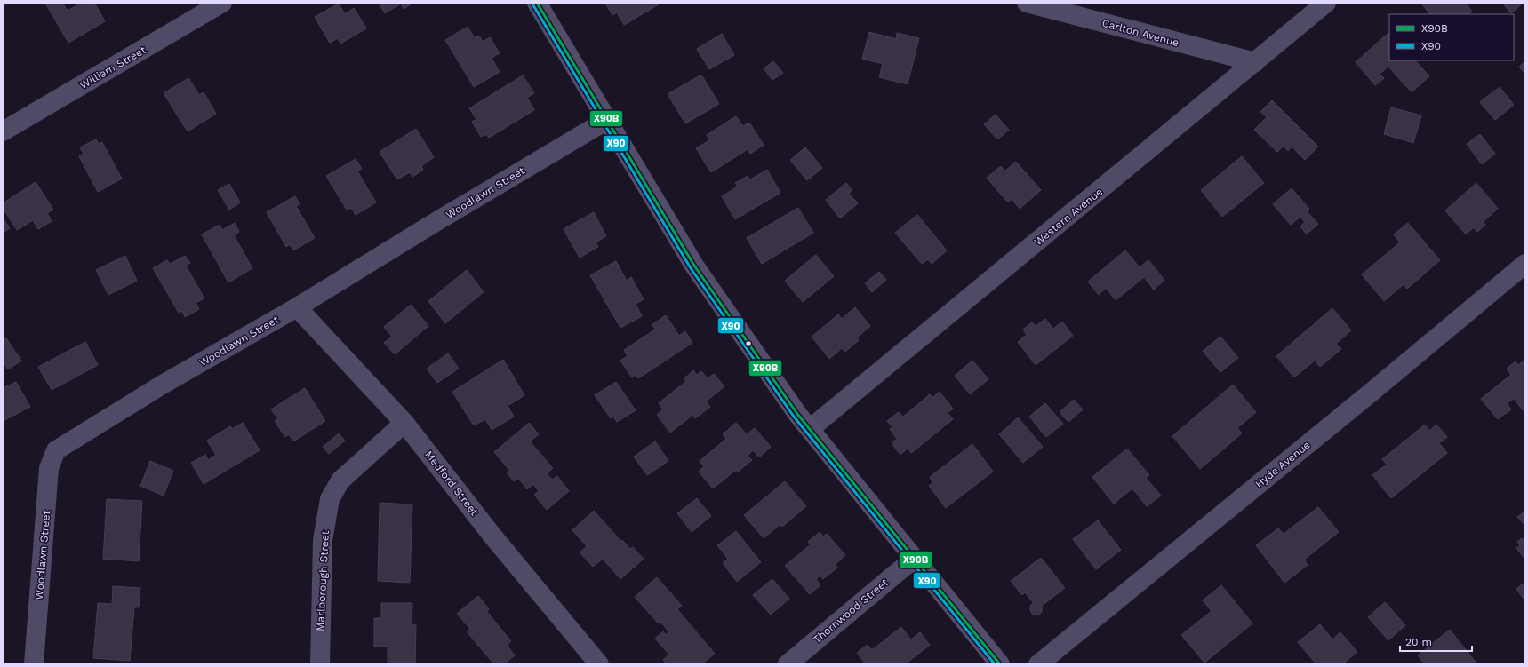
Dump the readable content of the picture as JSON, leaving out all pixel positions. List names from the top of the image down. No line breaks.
{"streets":{"street":["Carlton Avenue","William Street","Woodlawn Street","Western Avenue","Hyde Avenue","Medford Street","Marlborough Street","Thornwood Street"]},"crossings":[["Carlton Avenue","Western Avenue"],["Woodlawn Street","Medford Street"],["Medford Street","Marlborough Street"]],"lines":["transit line X90B","transit line X90"],"legend":["X90B","X90"],"scale_bar":"20 m"}
